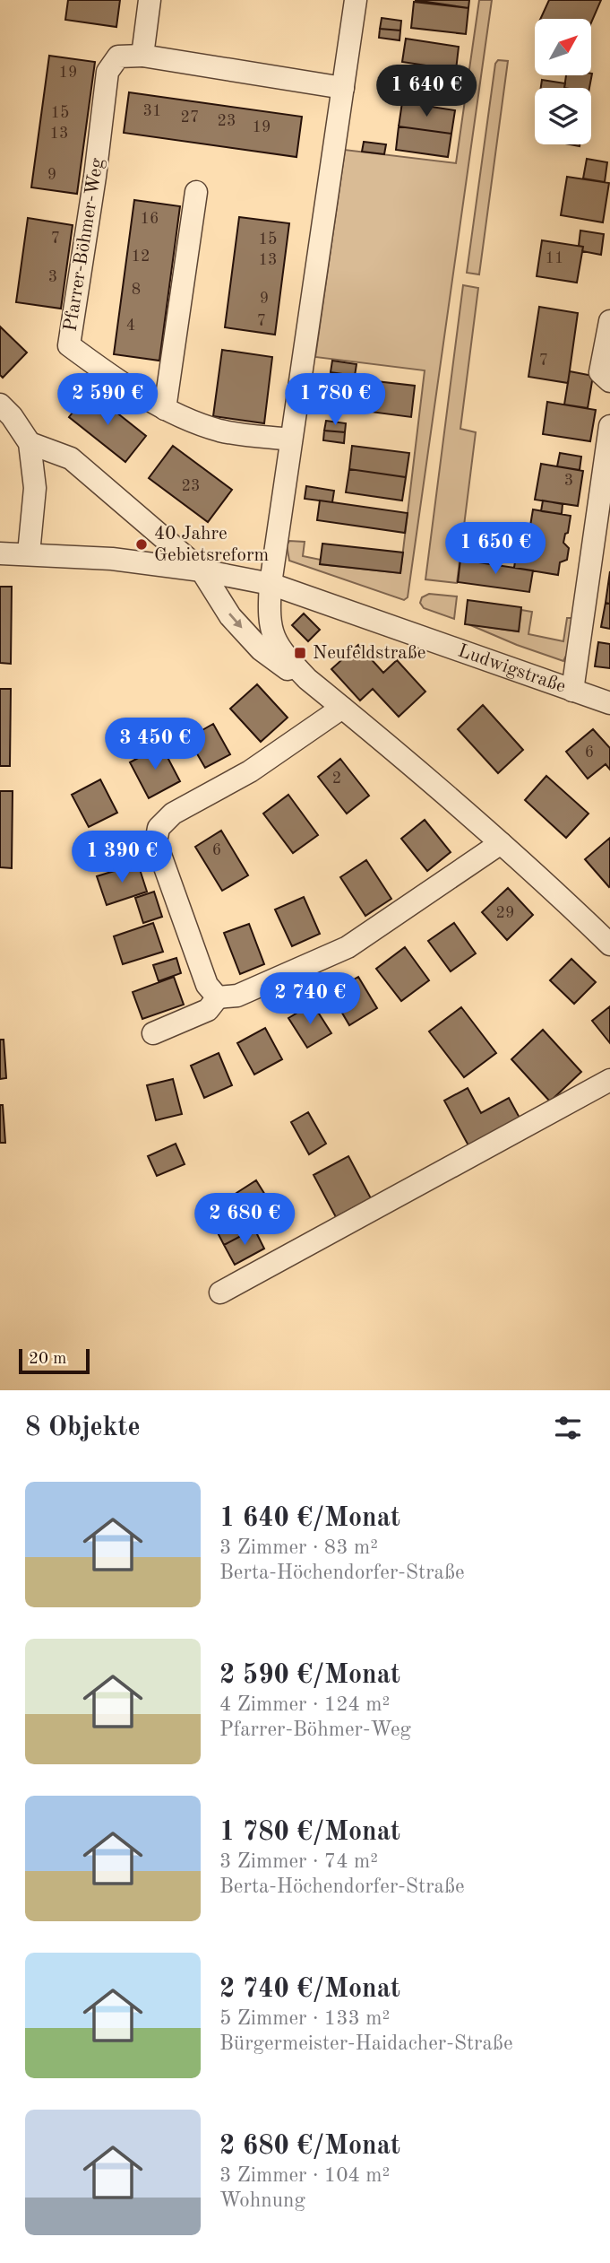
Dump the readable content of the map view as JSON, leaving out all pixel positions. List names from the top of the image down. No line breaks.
{"streets":{"street":["Pfarrer-Böhmer-Weg","Ludwigstraße"]},"places":{"other":["40 Jahre Gebietsreform"],"transit":["Neufeldstraße"]},"house_numbers":["19","31","15","27","23","19","13","9","16","7","15","12","11","13","3","8","9","7","4","7","3","23","6","2","6","29"],"scale_bar":"20 m","north":"top right","page":{"price":["1 640 €","2 590 €","1 780 €","1 650 €","3 450 €","1 390 €","2 740 €","2 680 €"],"scale":"20 m","heading":"8 Objekte","list":[{"name":"1 640 €/Monat","note":"3 Zimmer · 83 m² · Berta-Höchendorfer-Straße"},{"name":"2 590 €/Monat","note":"4 Zimmer · 124 m² · Pfarrer-Böhmer-Weg"},{"name":"1 780 €/Monat","note":"3 Zimmer · 74 m² · Berta-Höchendorfer-Straße"},{"name":"2 740 €/Monat","note":"5 Zimmer · 133 m² · Bürgermeister-Haidacher-Straße"},{"name":"2 680 €/Monat","note":"3 Zimmer · 104 m² · Wohnung"}]}}
